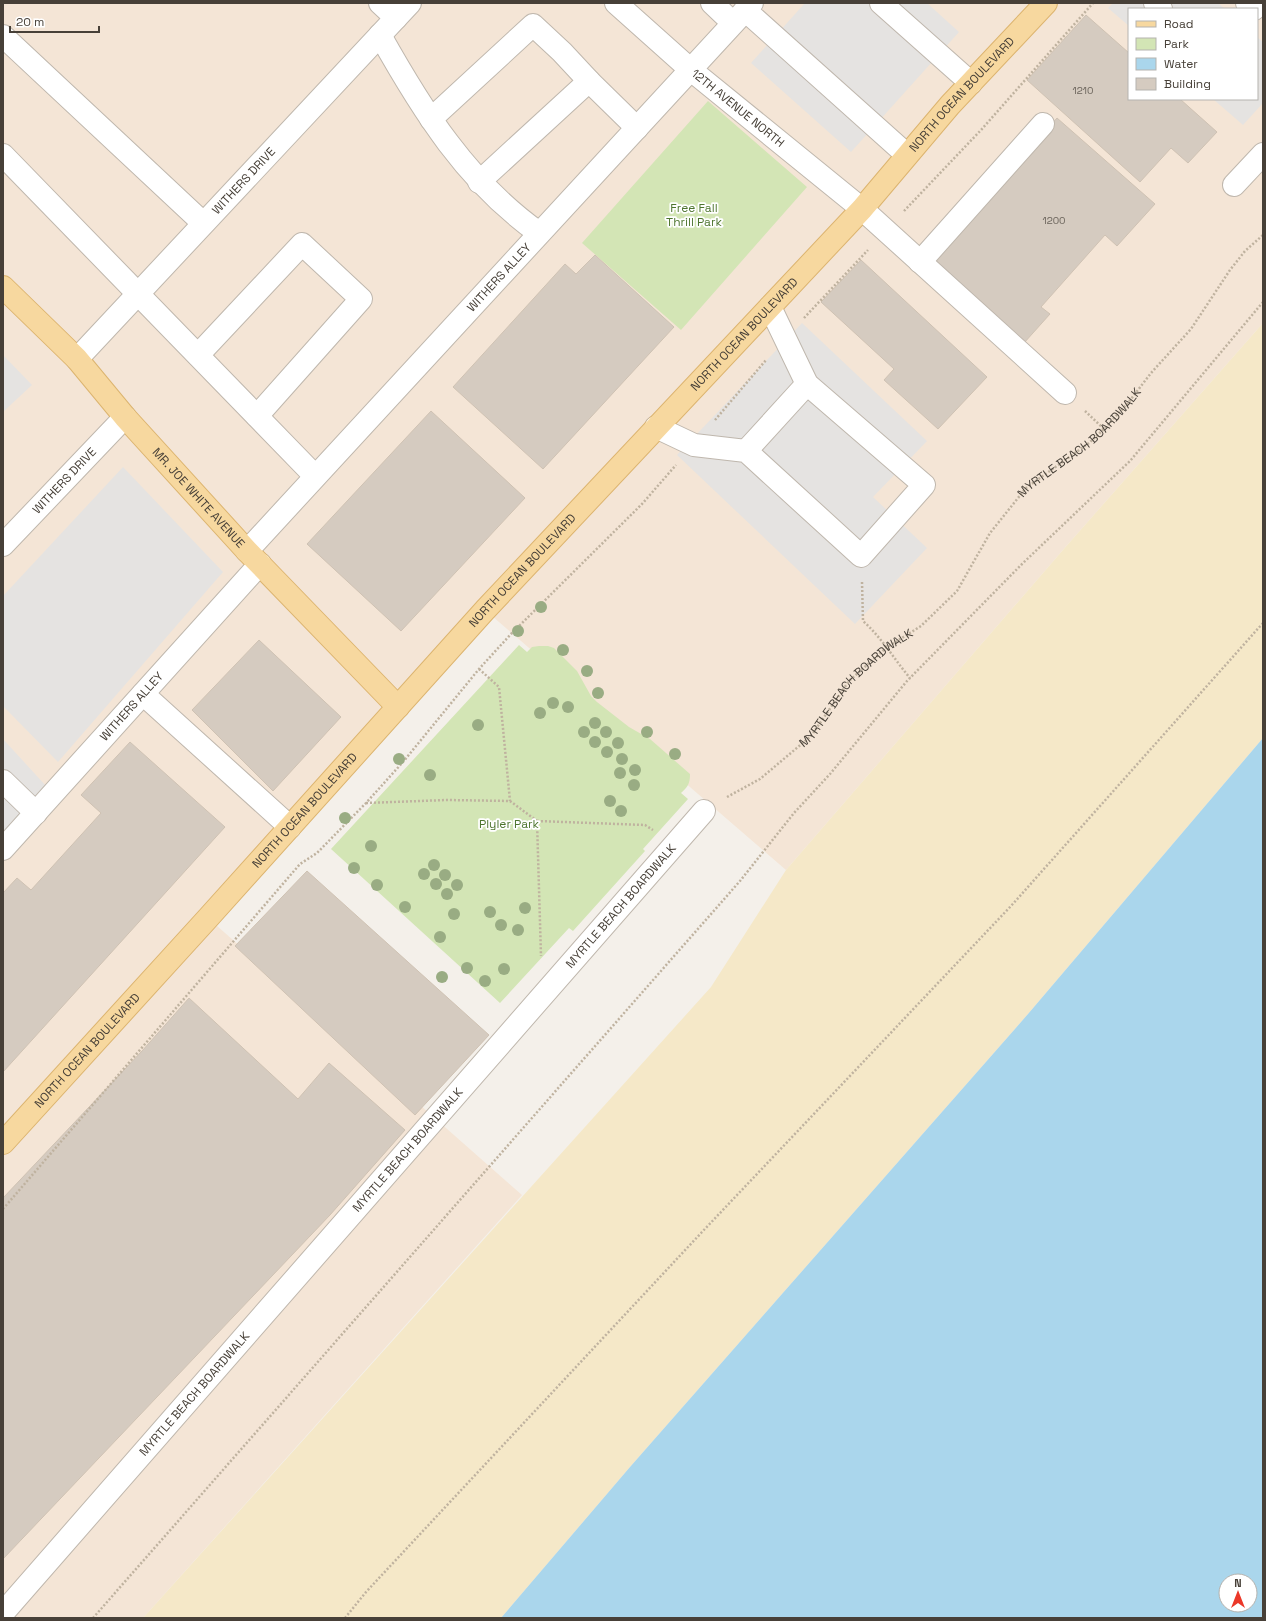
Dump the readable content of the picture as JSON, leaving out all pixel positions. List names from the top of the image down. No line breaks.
{"streets":{"main road":["NORTH OCEAN BOULEVARD","MR. JOE WHITE AVENUE"],"street":["12TH AVENUE NORTH","WITHERS DRIVE","WITHERS ALLEY","MYRTLE BEACH BOARDWALK"]},"crossings":[["NORTH OCEAN BOULEVARD","12TH AVENUE NORTH"],["NORTH OCEAN BOULEVARD","MR. JOE WHITE AVENUE"],["12TH AVENUE NORTH","WITHERS ALLEY"],["WITHERS DRIVE","MR. JOE WHITE AVENUE"],["WITHERS ALLEY","MR. JOE WHITE AVENUE"]],"parks":["Free Fall Thrill Park","Plyler Park"],"house_numbers":["1210","1200"],"legend":["Road","Park","Water","Building"],"scale_bar":"20 m","north":"top"}
